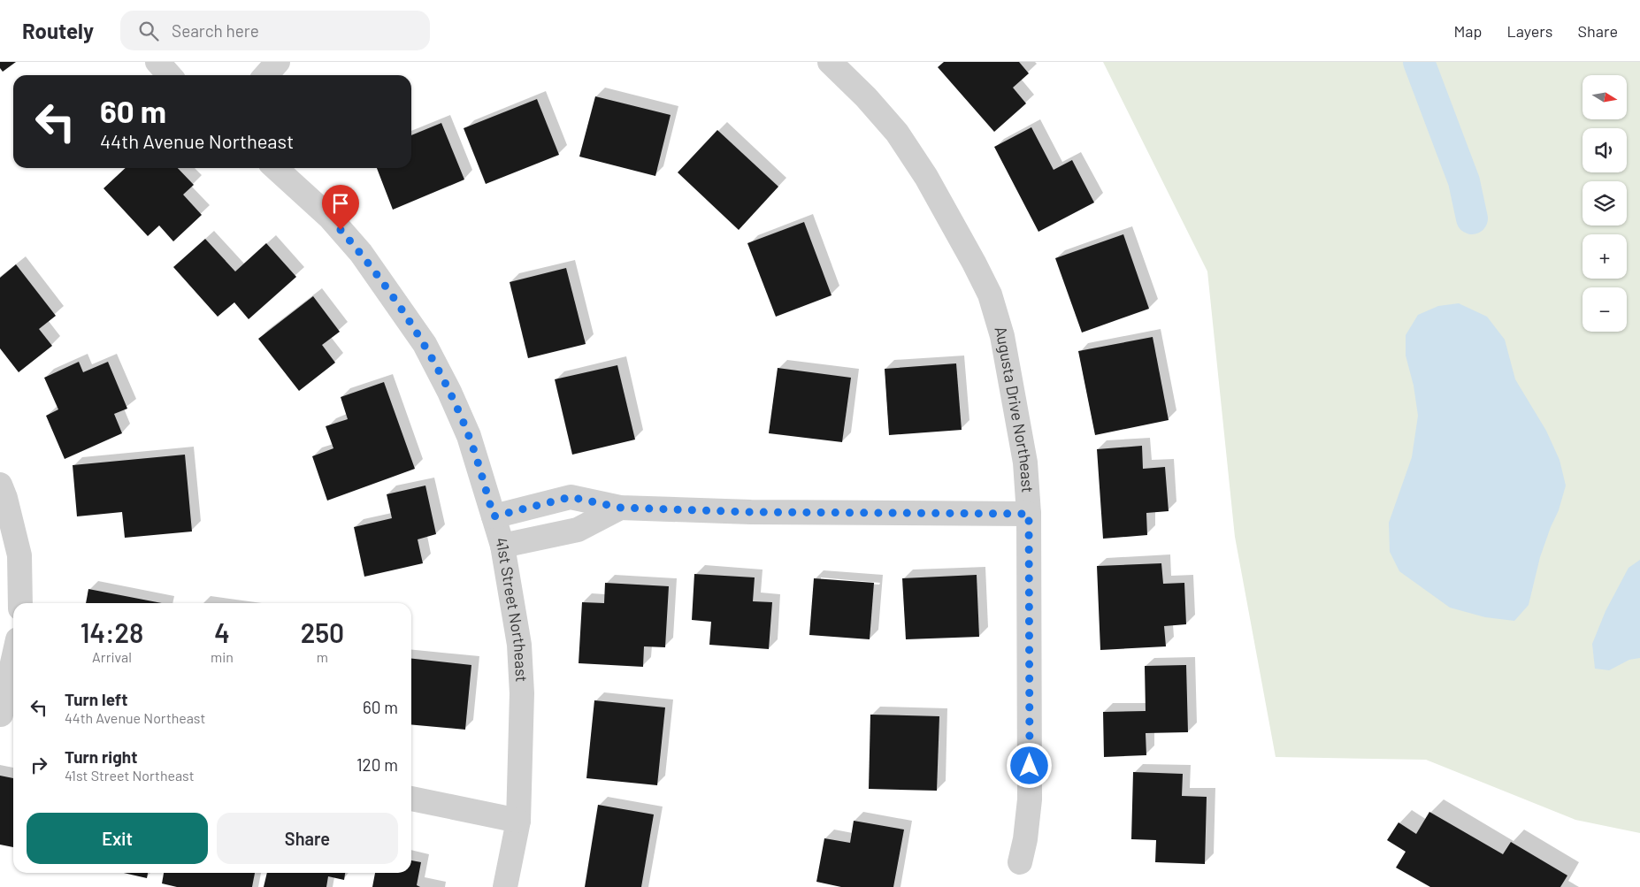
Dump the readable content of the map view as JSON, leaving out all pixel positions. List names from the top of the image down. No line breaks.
{"streets":{"street":["Augusta Drive Northeast","41st Street Northeast"]},"north":"right","page":{"header":"Routely","search":"Search here","nav":["Map","Layers","Share"],"map_buttons":["+","−"],"turn":["60 m","44th Avenue Northeast"],"eta":["14:28","Arrival","4","min","250","m"],"list":[{"name":"Turn left","note":"44th Avenue Northeast","value":"60 m"},{"name":"Turn right","note":"41st Street Northeast","value":"120 m"}],"buttons":["Exit","Share"]}}
